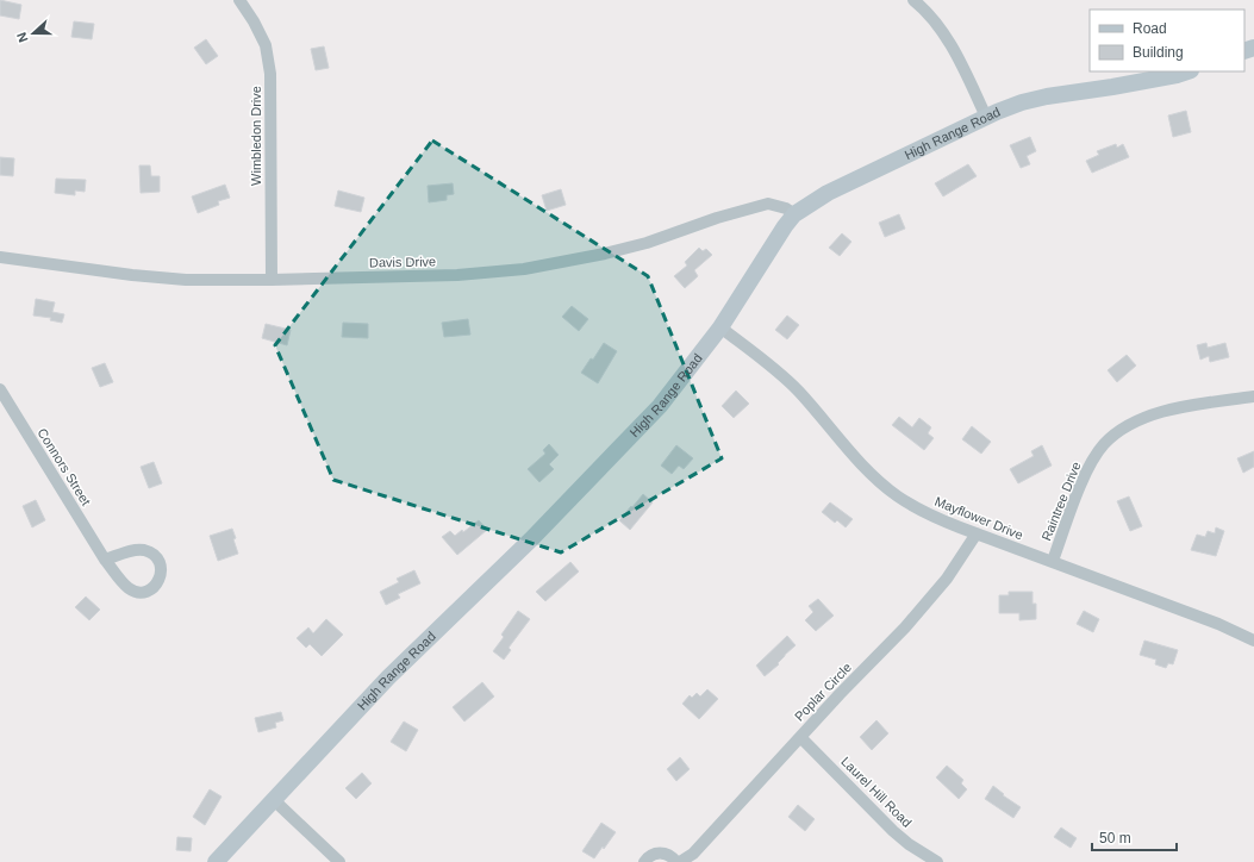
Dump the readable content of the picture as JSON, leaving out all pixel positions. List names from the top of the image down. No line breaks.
{"streets":{"street":["High Range Road","Wimbledon Drive","Davis Drive","Connors Street","Raintree Drive","Mayflower Drive","Poplar Circle","Laurel Hill Road"]},"crossings":[["High Range Road","Davis Drive"],["High Range Road","Mayflower Drive"],["Wimbledon Drive","Davis Drive"],["Raintree Drive","Mayflower Drive"],["Mayflower Drive","Poplar Circle"],["Poplar Circle","Laurel Hill Road"]],"legend":["Road","Building"],"scale_bar":"50 m","north":"left"}
